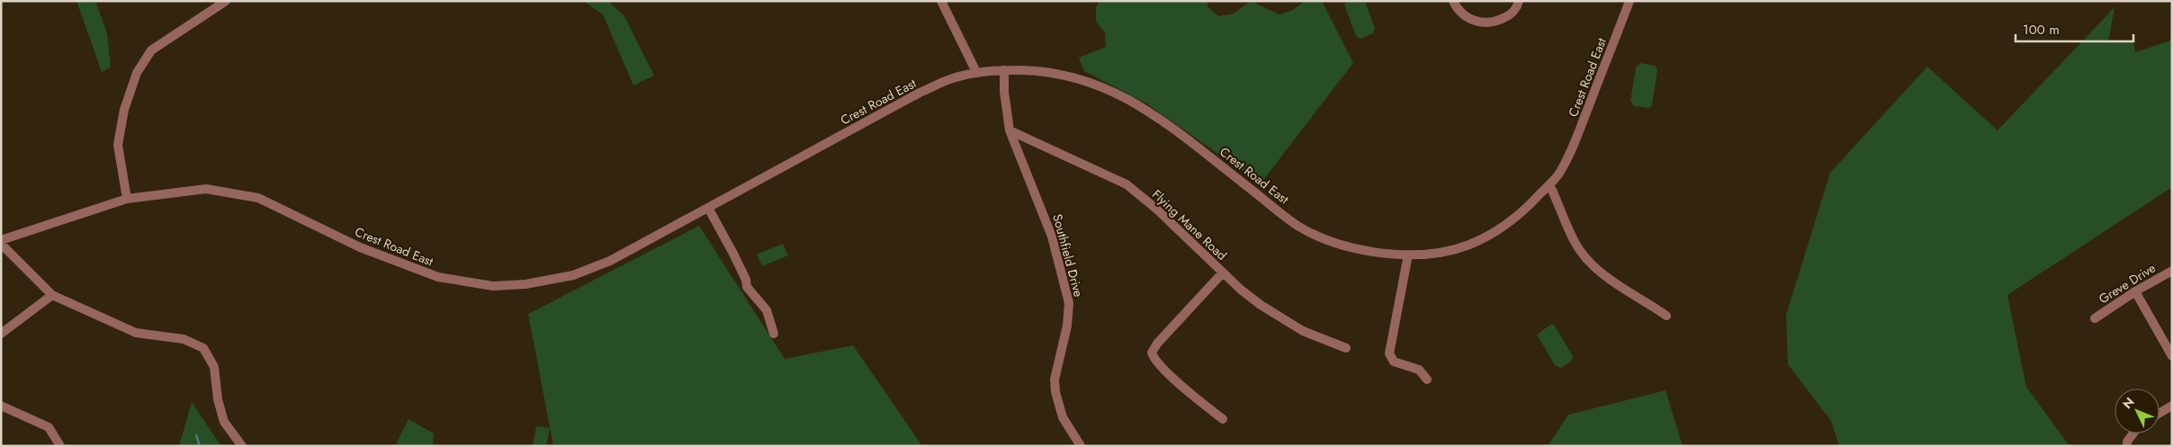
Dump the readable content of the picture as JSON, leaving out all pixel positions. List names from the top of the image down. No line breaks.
{"streets":{"street":["Crest Road East","Flying Mane Road","Southfield Drive","Greve Drive"]},"crossings":[["Crest Road East","Southfield Drive"],["Flying Mane Road","Southfield Drive"]],"scale_bar":"100 m","north":"top left"}
